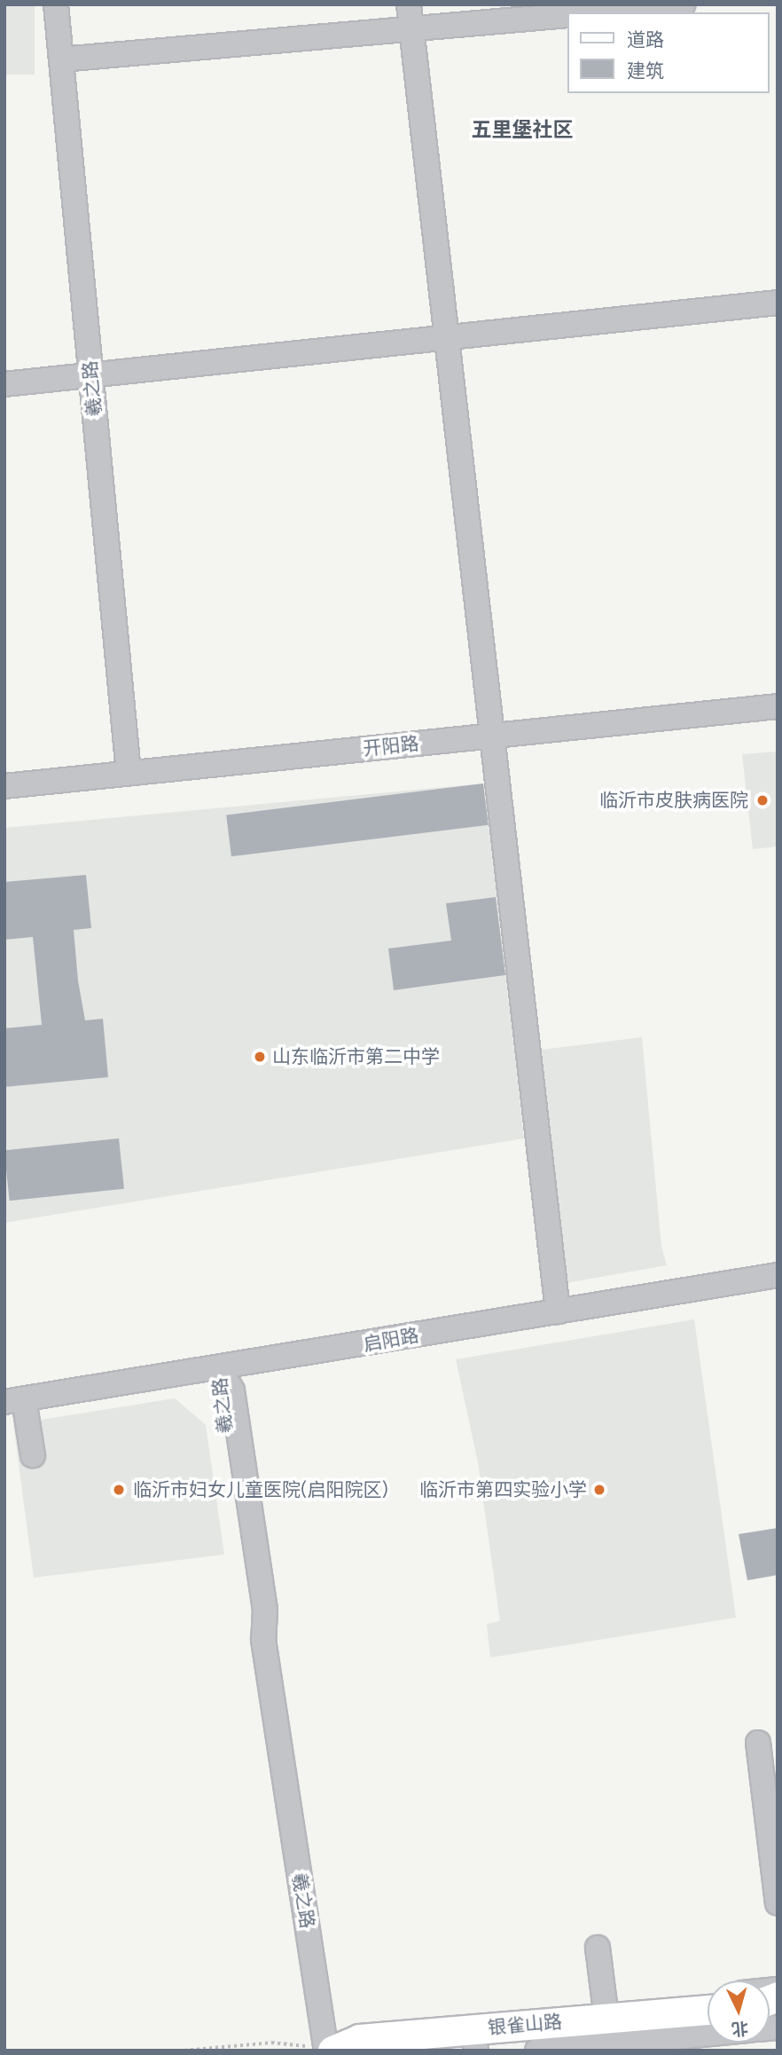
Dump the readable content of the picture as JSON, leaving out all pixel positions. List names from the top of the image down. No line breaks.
{"streets":{"main road":["银雀山路"],"street":["羲之路","开阳路","启阳路"]},"crossings":[["羲之路","开阳路"],["羲之路","启阳路"],["羲之路","银雀山路"]],"districts":["五里堡社区"],"places":["临沂市皮肤病医院","山东临沂市第二中学","临沂市妇女儿童医院(启阳院区)","临沂市第四实验小学"],"legend":["道路","建筑"],"north":"bottom"}
